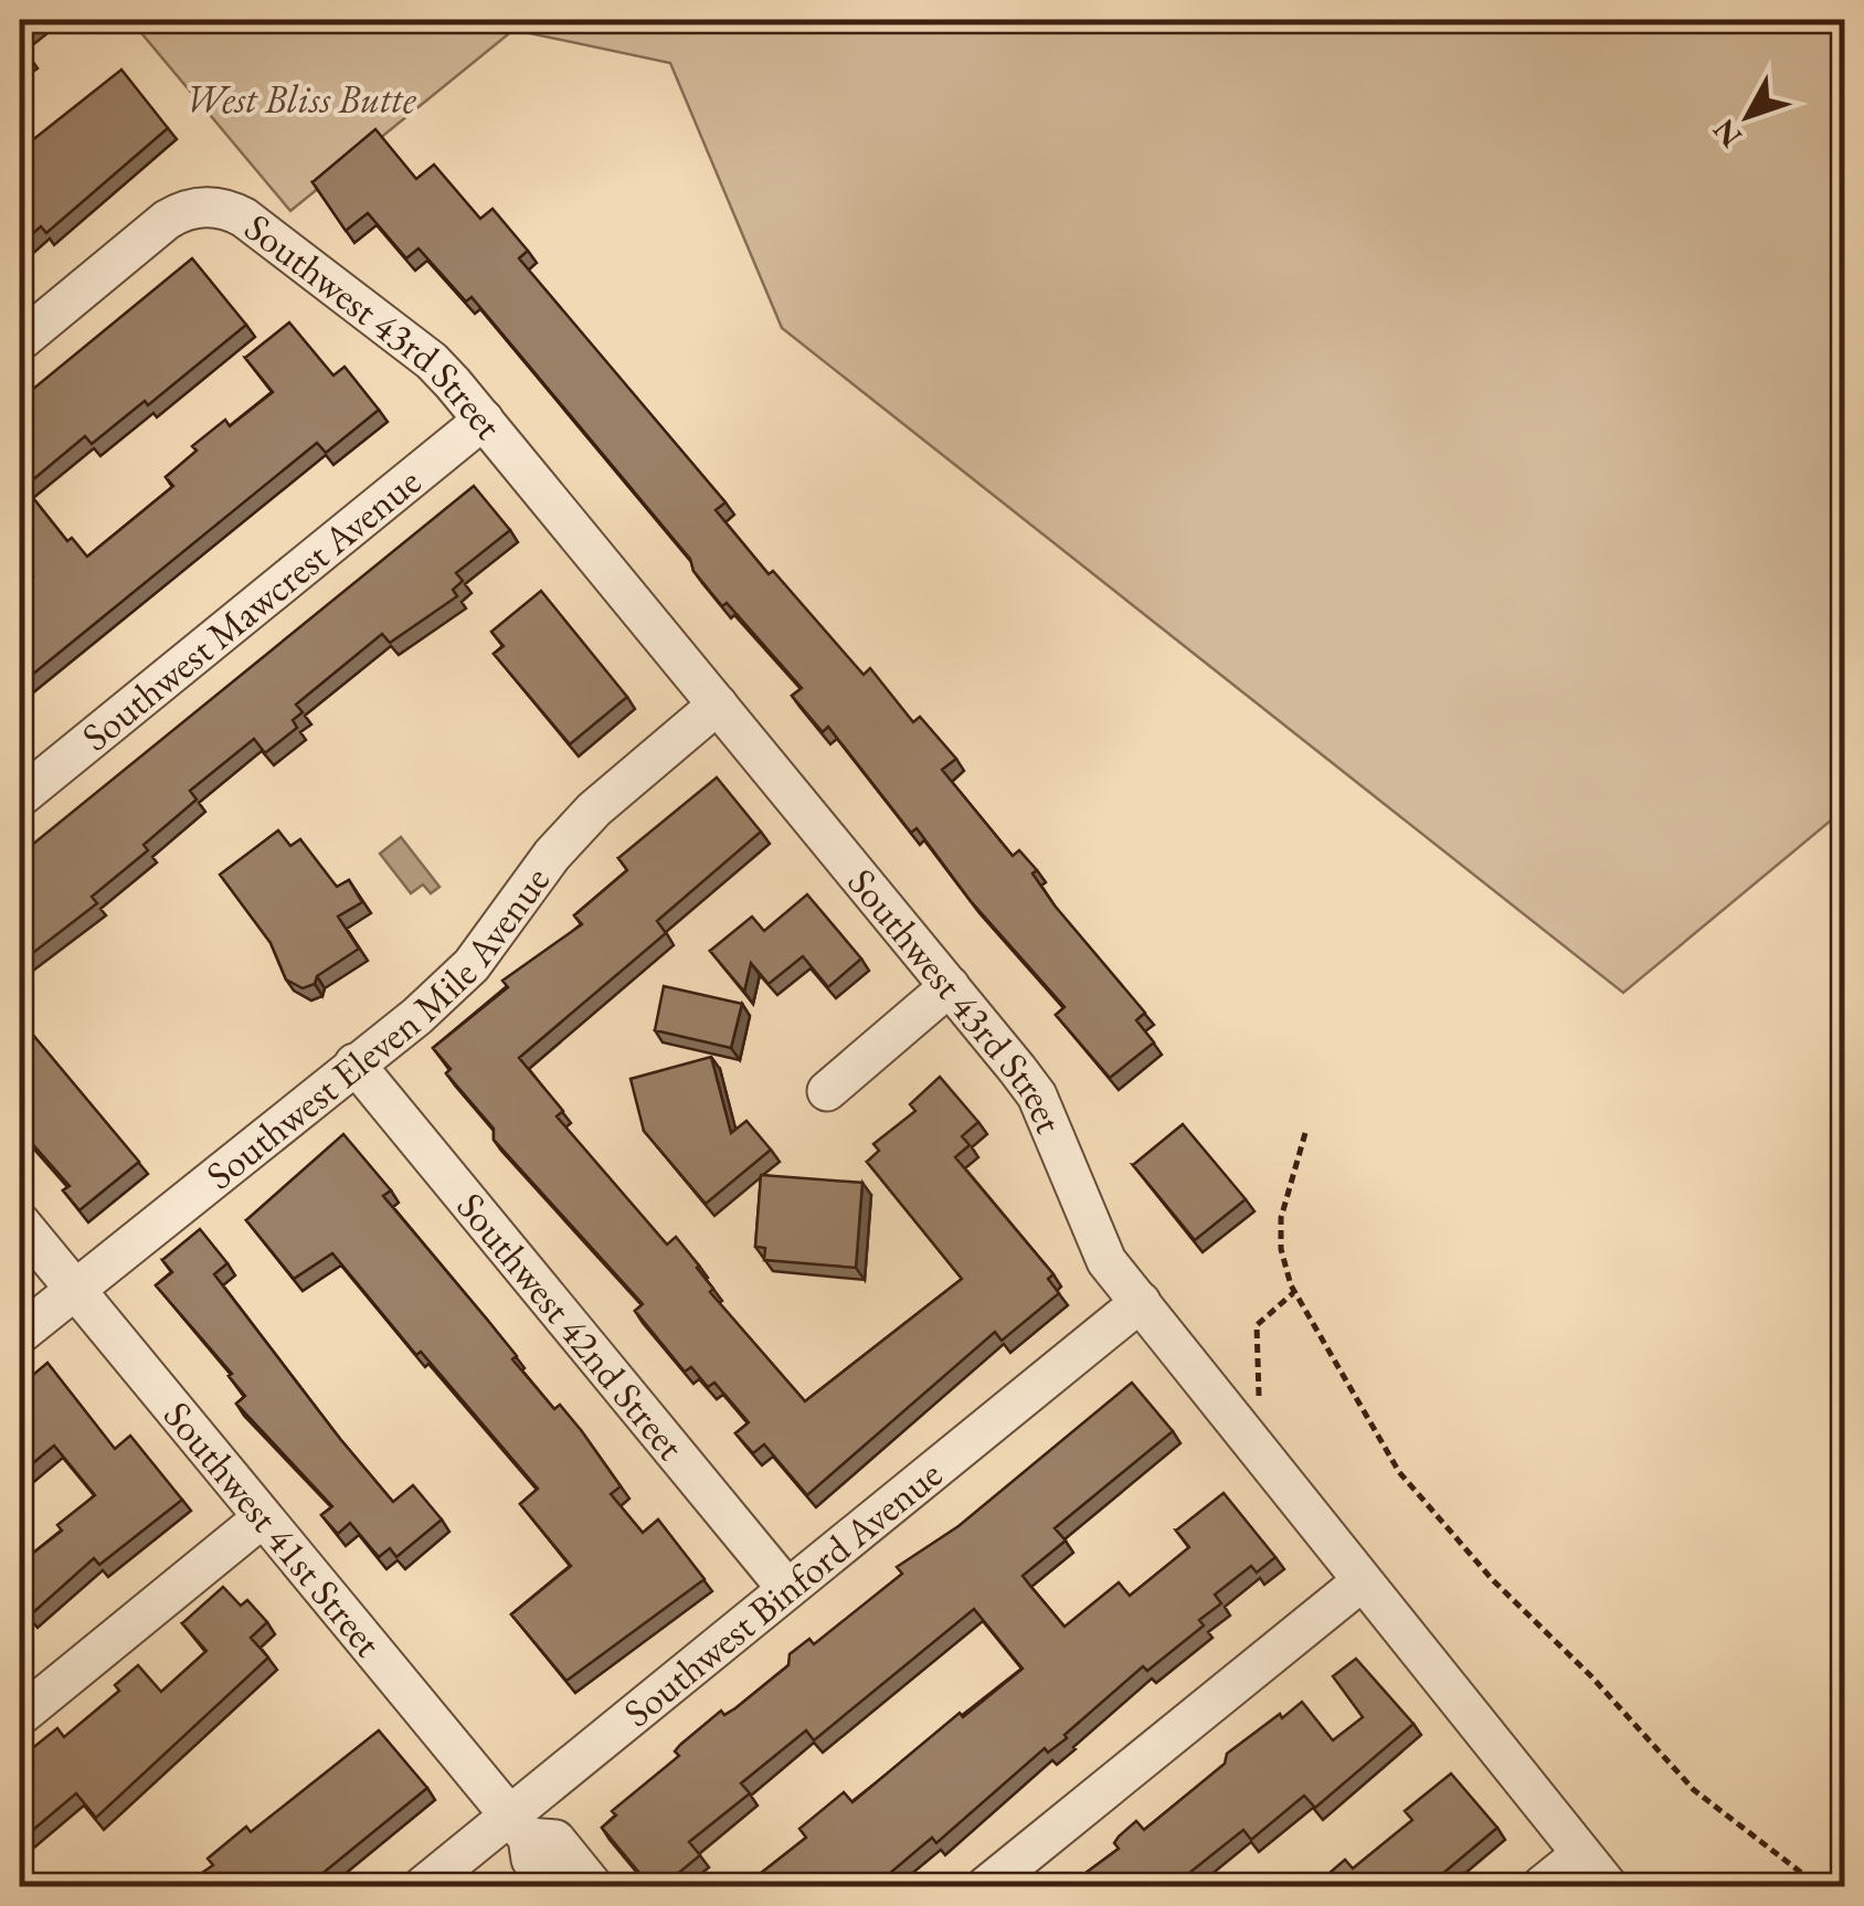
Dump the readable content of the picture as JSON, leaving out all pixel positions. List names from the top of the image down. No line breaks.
{"streets":{"street":["Southwest 43rd Street","Southwest Mawcrest Avenue","Southwest Eleven Mile Avenue","Southwest 42nd Street","Southwest 41st Street","Southwest Binford Avenue"]},"crossings":[["Southwest 43rd Street","Southwest Mawcrest Avenue"],["Southwest 43rd Street","Southwest Eleven Mile Avenue"],["Southwest 43rd Street","Southwest Binford Avenue"],["Southwest Eleven Mile Avenue","Southwest 42nd Street"],["Southwest Eleven Mile Avenue","Southwest 41st Street"],["Southwest 42nd Street","Southwest Binford Avenue"],["Southwest 41st Street","Southwest Binford Avenue"]],"parks":["West Bliss Butte"],"north":"bottom left"}
